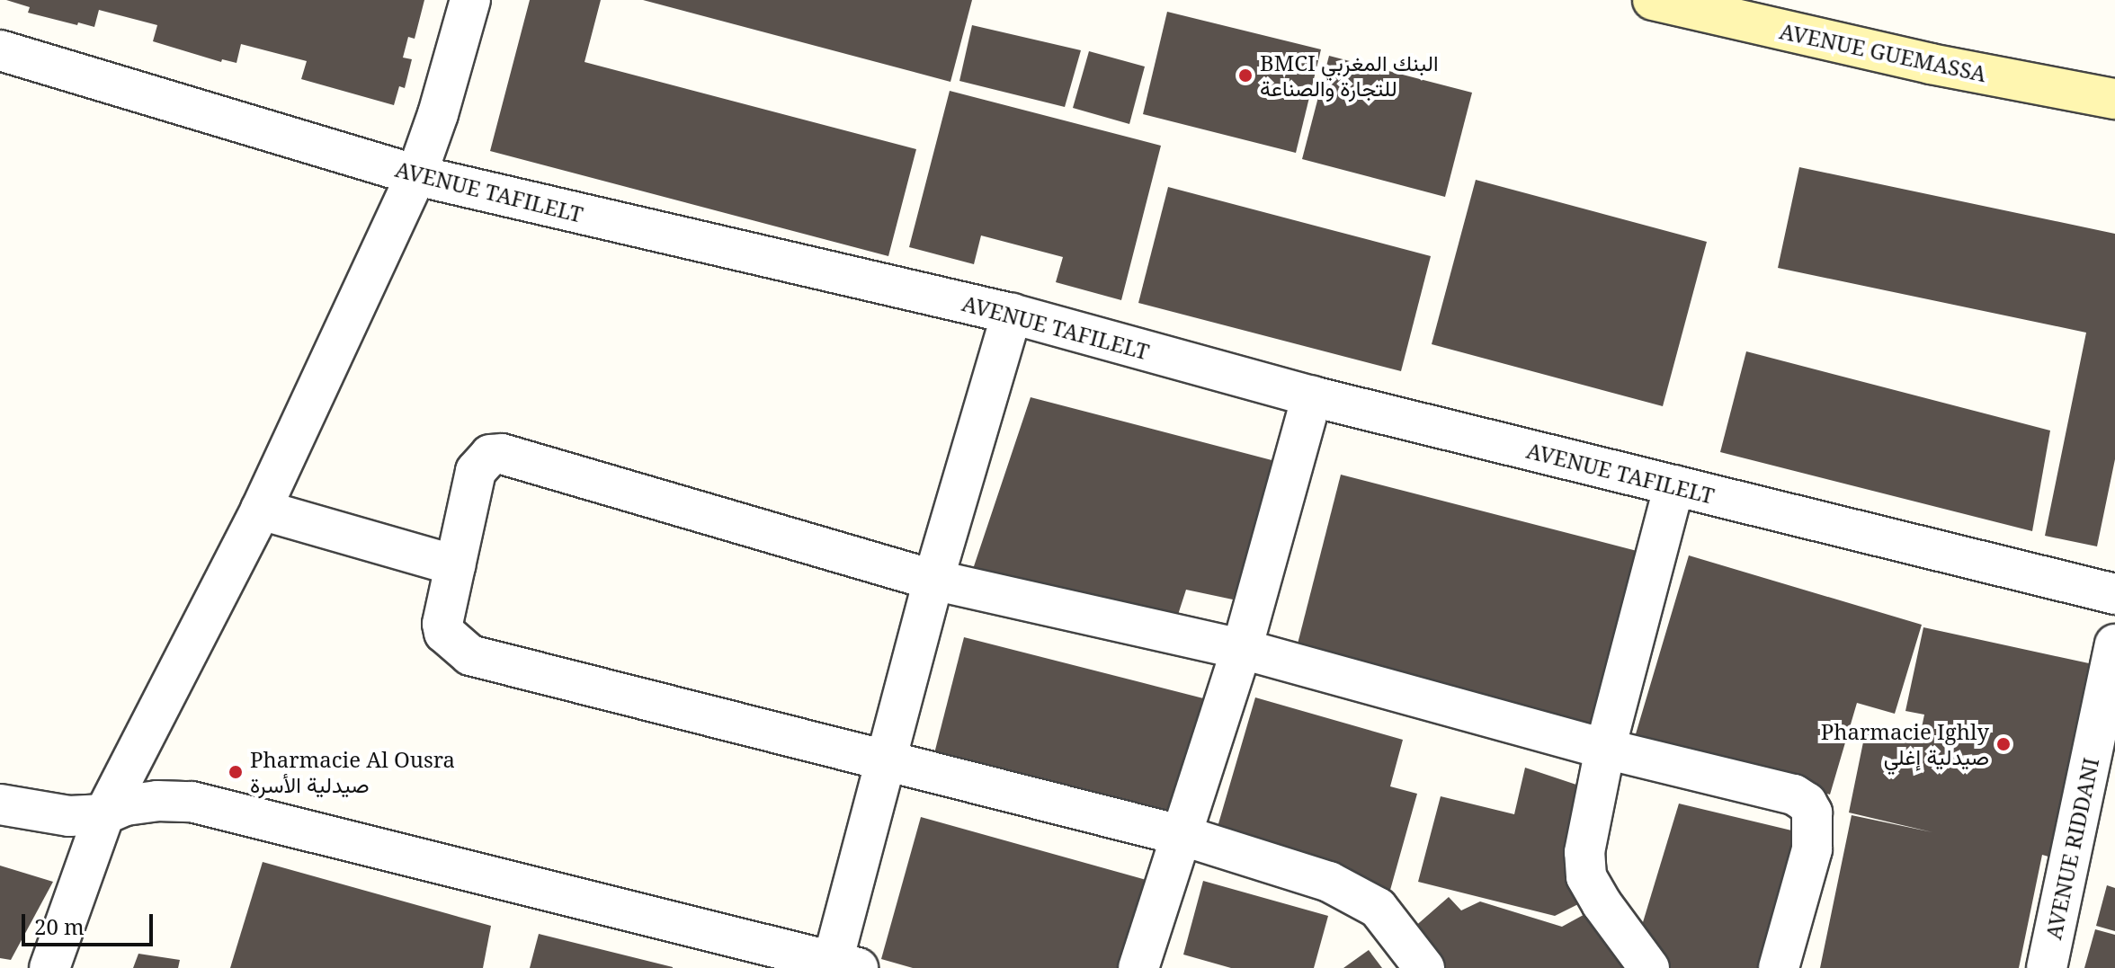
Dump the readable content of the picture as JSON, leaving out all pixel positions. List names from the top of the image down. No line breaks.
{"streets":{"main road":["AVENUE GUEMASSA"],"street":["AVENUE TAFILELT","AVENUE RIDDANI"]},"places":["BMCI البنك المغربي للتجارة والصناعة","Pharmacie Ighly صيدلية إغلي","Pharmacie Al Ousra صيدلية الأسرة"],"scale_bar":"20 m"}
